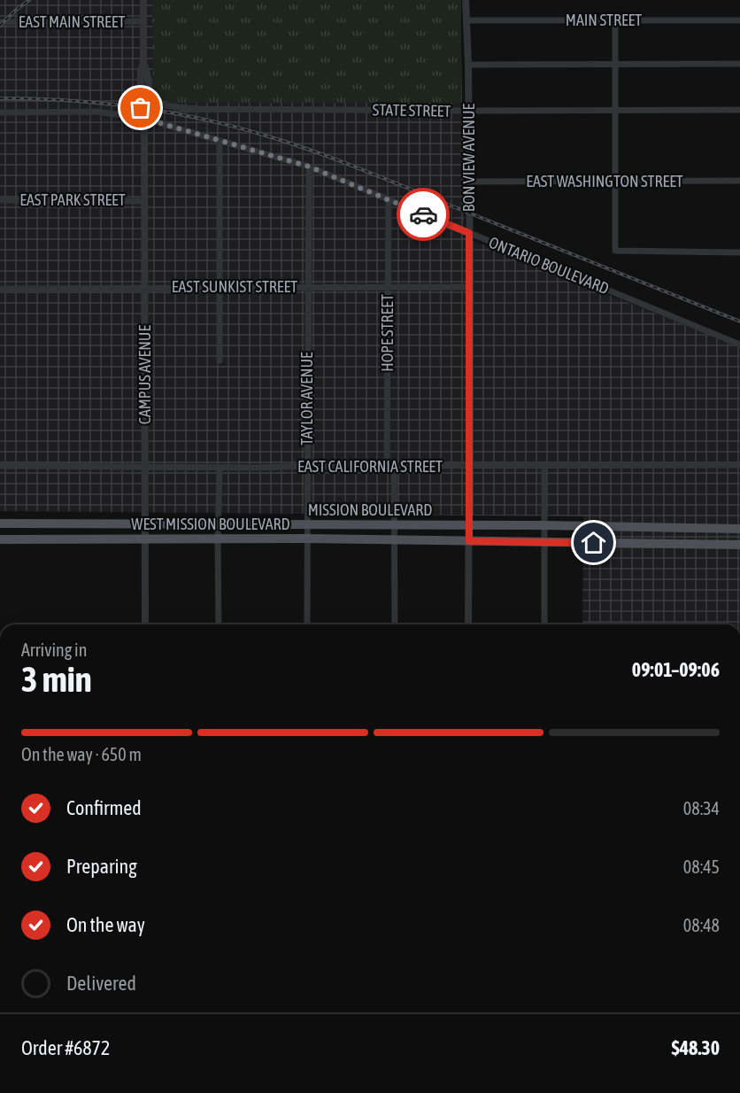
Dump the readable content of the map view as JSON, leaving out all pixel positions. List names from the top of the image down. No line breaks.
{"streets":{"main road":["MISSION BOULEVARD","WEST MISSION BOULEVARD"],"street":["MAIN STREET","EAST MAIN STREET","STATE STREET","BON VIEW AVENUE","EAST WASHINGTON STREET","EAST PARK STREET","ONTARIO BOULEVARD","EAST SUNKIST STREET","HOPE STREET","CAMPUS AVENUE","TAYLOR AVENUE","EAST CALIFORNIA STREET"]},"crossings":[["MAIN STREET","BON VIEW AVENUE"],["EAST MAIN STREET","CAMPUS AVENUE"],["STATE STREET","BON VIEW AVENUE"],["STATE STREET","CAMPUS AVENUE"],["BON VIEW AVENUE","EAST WASHINGTON STREET"],["BON VIEW AVENUE","ONTARIO BOULEVARD"],["BON VIEW AVENUE","EAST SUNKIST STREET"],["BON VIEW AVENUE","EAST CALIFORNIA STREET"],["BON VIEW AVENUE","MISSION BOULEVARD"],["BON VIEW AVENUE","WEST MISSION BOULEVARD"],["EAST PARK STREET","CAMPUS AVENUE"],["ONTARIO BOULEVARD","HOPE STREET"],["ONTARIO BOULEVARD","CAMPUS AVENUE"],["ONTARIO BOULEVARD","TAYLOR AVENUE"],["EAST SUNKIST STREET","HOPE STREET"],["EAST SUNKIST STREET","CAMPUS AVENUE"],["EAST SUNKIST STREET","TAYLOR AVENUE"],["HOPE STREET","EAST CALIFORNIA STREET"],["HOPE STREET","MISSION BOULEVARD"],["HOPE STREET","WEST MISSION BOULEVARD"],["CAMPUS AVENUE","EAST CALIFORNIA STREET"],["CAMPUS AVENUE","MISSION BOULEVARD"],["CAMPUS AVENUE","WEST MISSION BOULEVARD"],["TAYLOR AVENUE","EAST CALIFORNIA STREET"],["TAYLOR AVENUE","MISSION BOULEVARD"],["TAYLOR AVENUE","WEST MISSION BOULEVARD"]],"page":{"heading":["3 min","Arriving in","09:01–09:06"],"panel":["Order #6872","$48.30"],"bar":"On the way · 650 m","list":[["Confirmed","08:34"],["Preparing","08:45"],["On the way","08:48"],"Delivered"]}}
